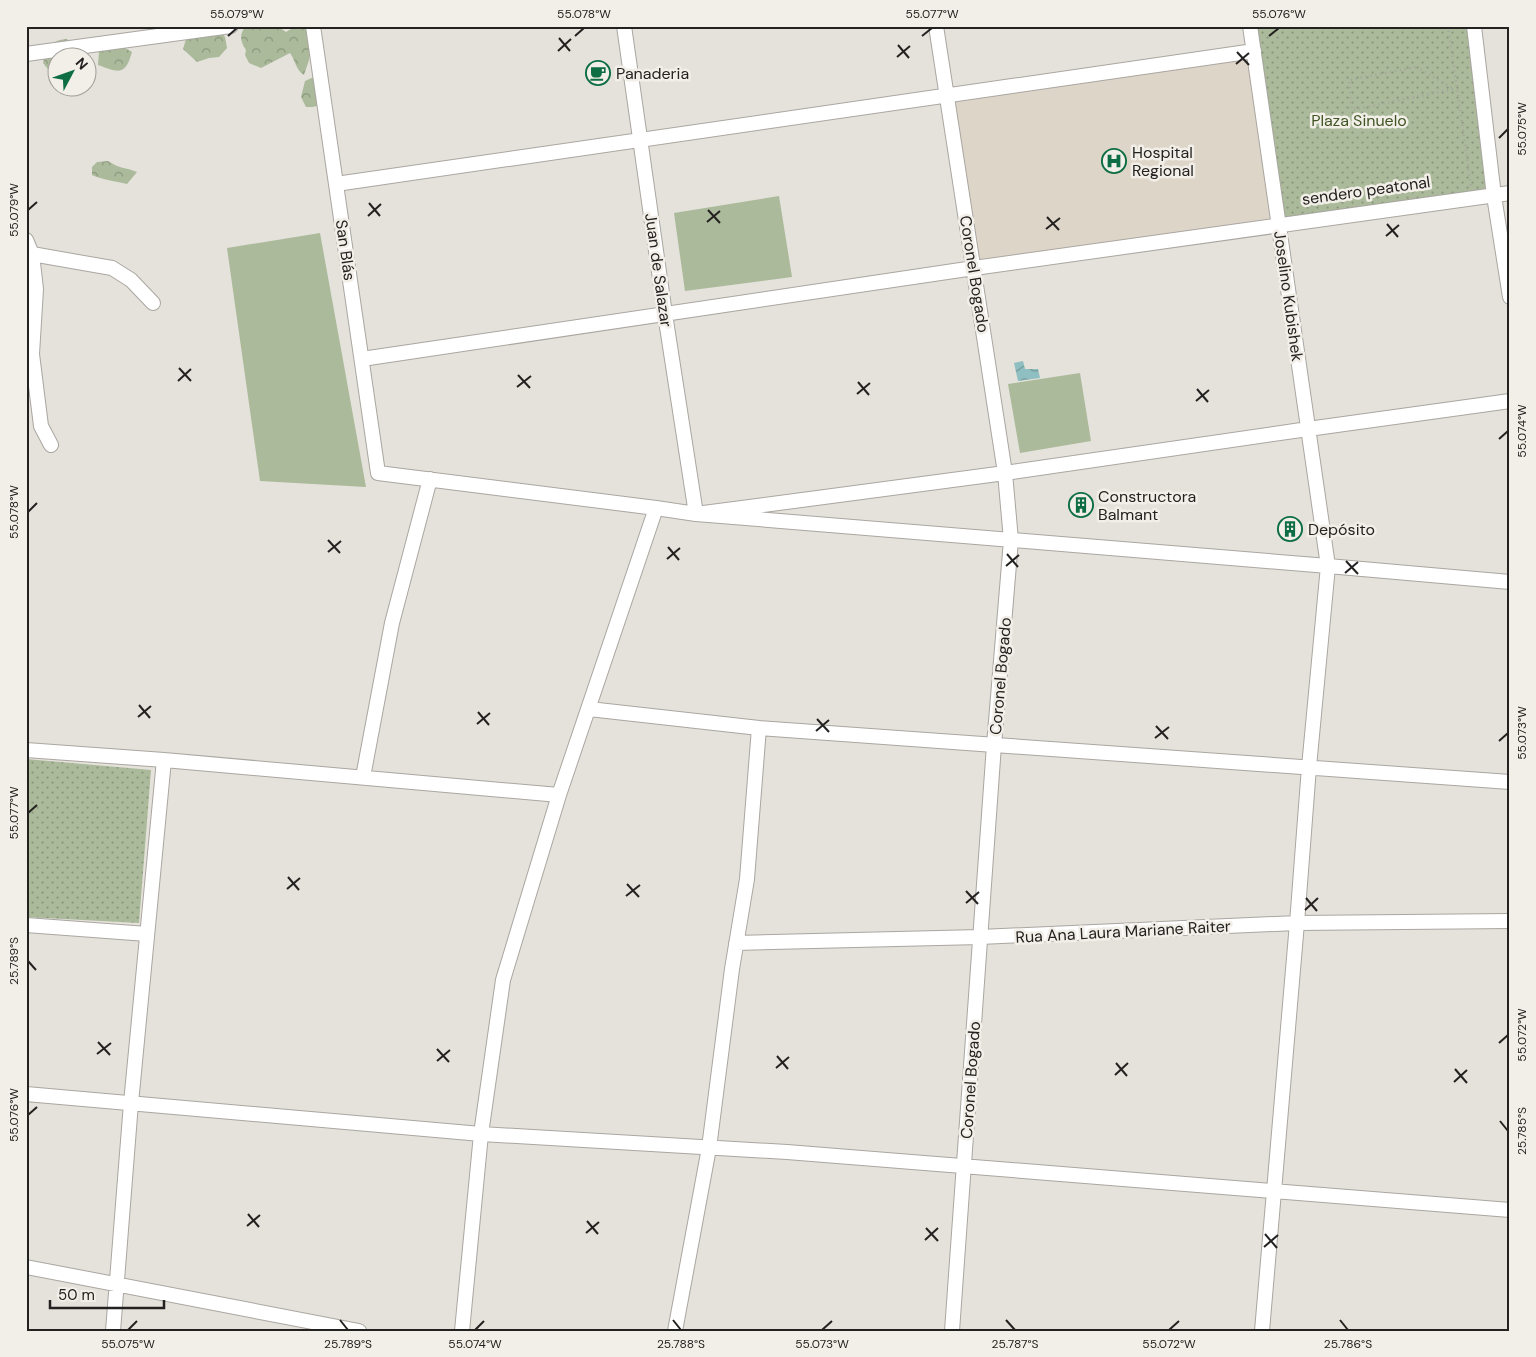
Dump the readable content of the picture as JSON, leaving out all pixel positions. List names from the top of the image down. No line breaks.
{"streets":{"street":["San Blás","Juan de Salazar","Coronel Bogado","Joselino Kubishek","Rua Ana Laura Mariane Raiter"]},"crossings":[["Coronel Bogado","Rua Ana Laura Mariane Raiter"],["Joselino Kubishek","Rua Ana Laura Mariane Raiter"]],"parks":["Plaza Sinuelo"],"places":{"cafe":["Panaderia"],"hospital":["Hospital Regional"],"building":["Constructora Balmant","Depósito"]},"scale_bar":"50 m","north":"top right","coordinates":["55.079°W","55.078°W","55.077°W","55.076°W","55.075°W","55.074°W","55.073°W","25.789°S","55.072°W","25.785°S","25.788°S","25.787°S","25.786°S"]}
